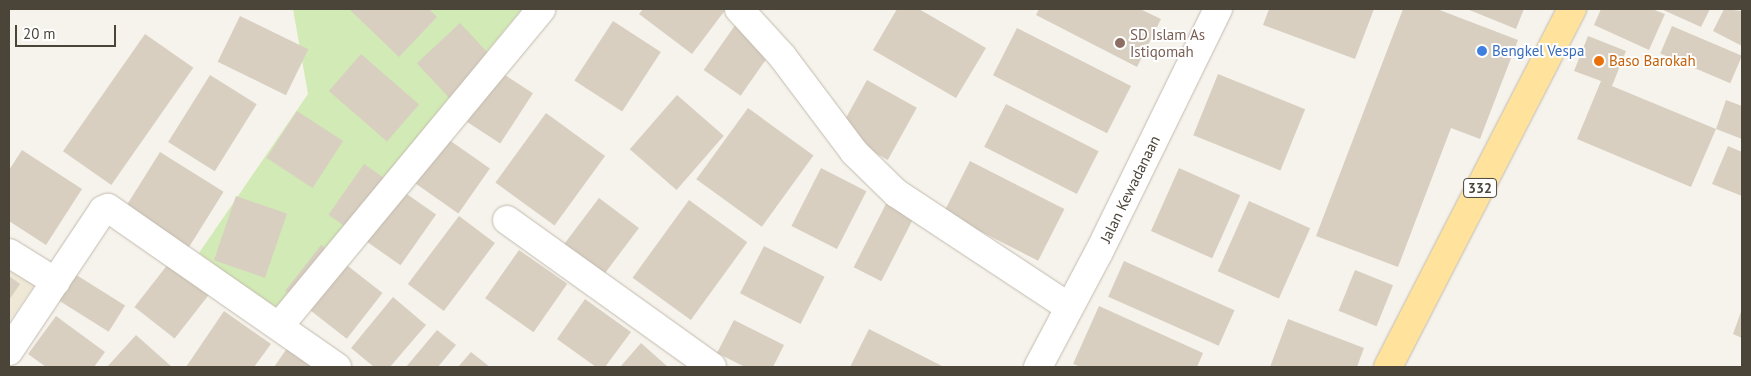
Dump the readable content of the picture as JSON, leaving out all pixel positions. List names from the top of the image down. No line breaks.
{"streets":{"main road":["332"],"street":["Jalan Kewadanaan"]},"places":["SD Islam As Istiqomah","Bengkel Vespa","Baso Barokah"],"scale_bar":"20 m"}
